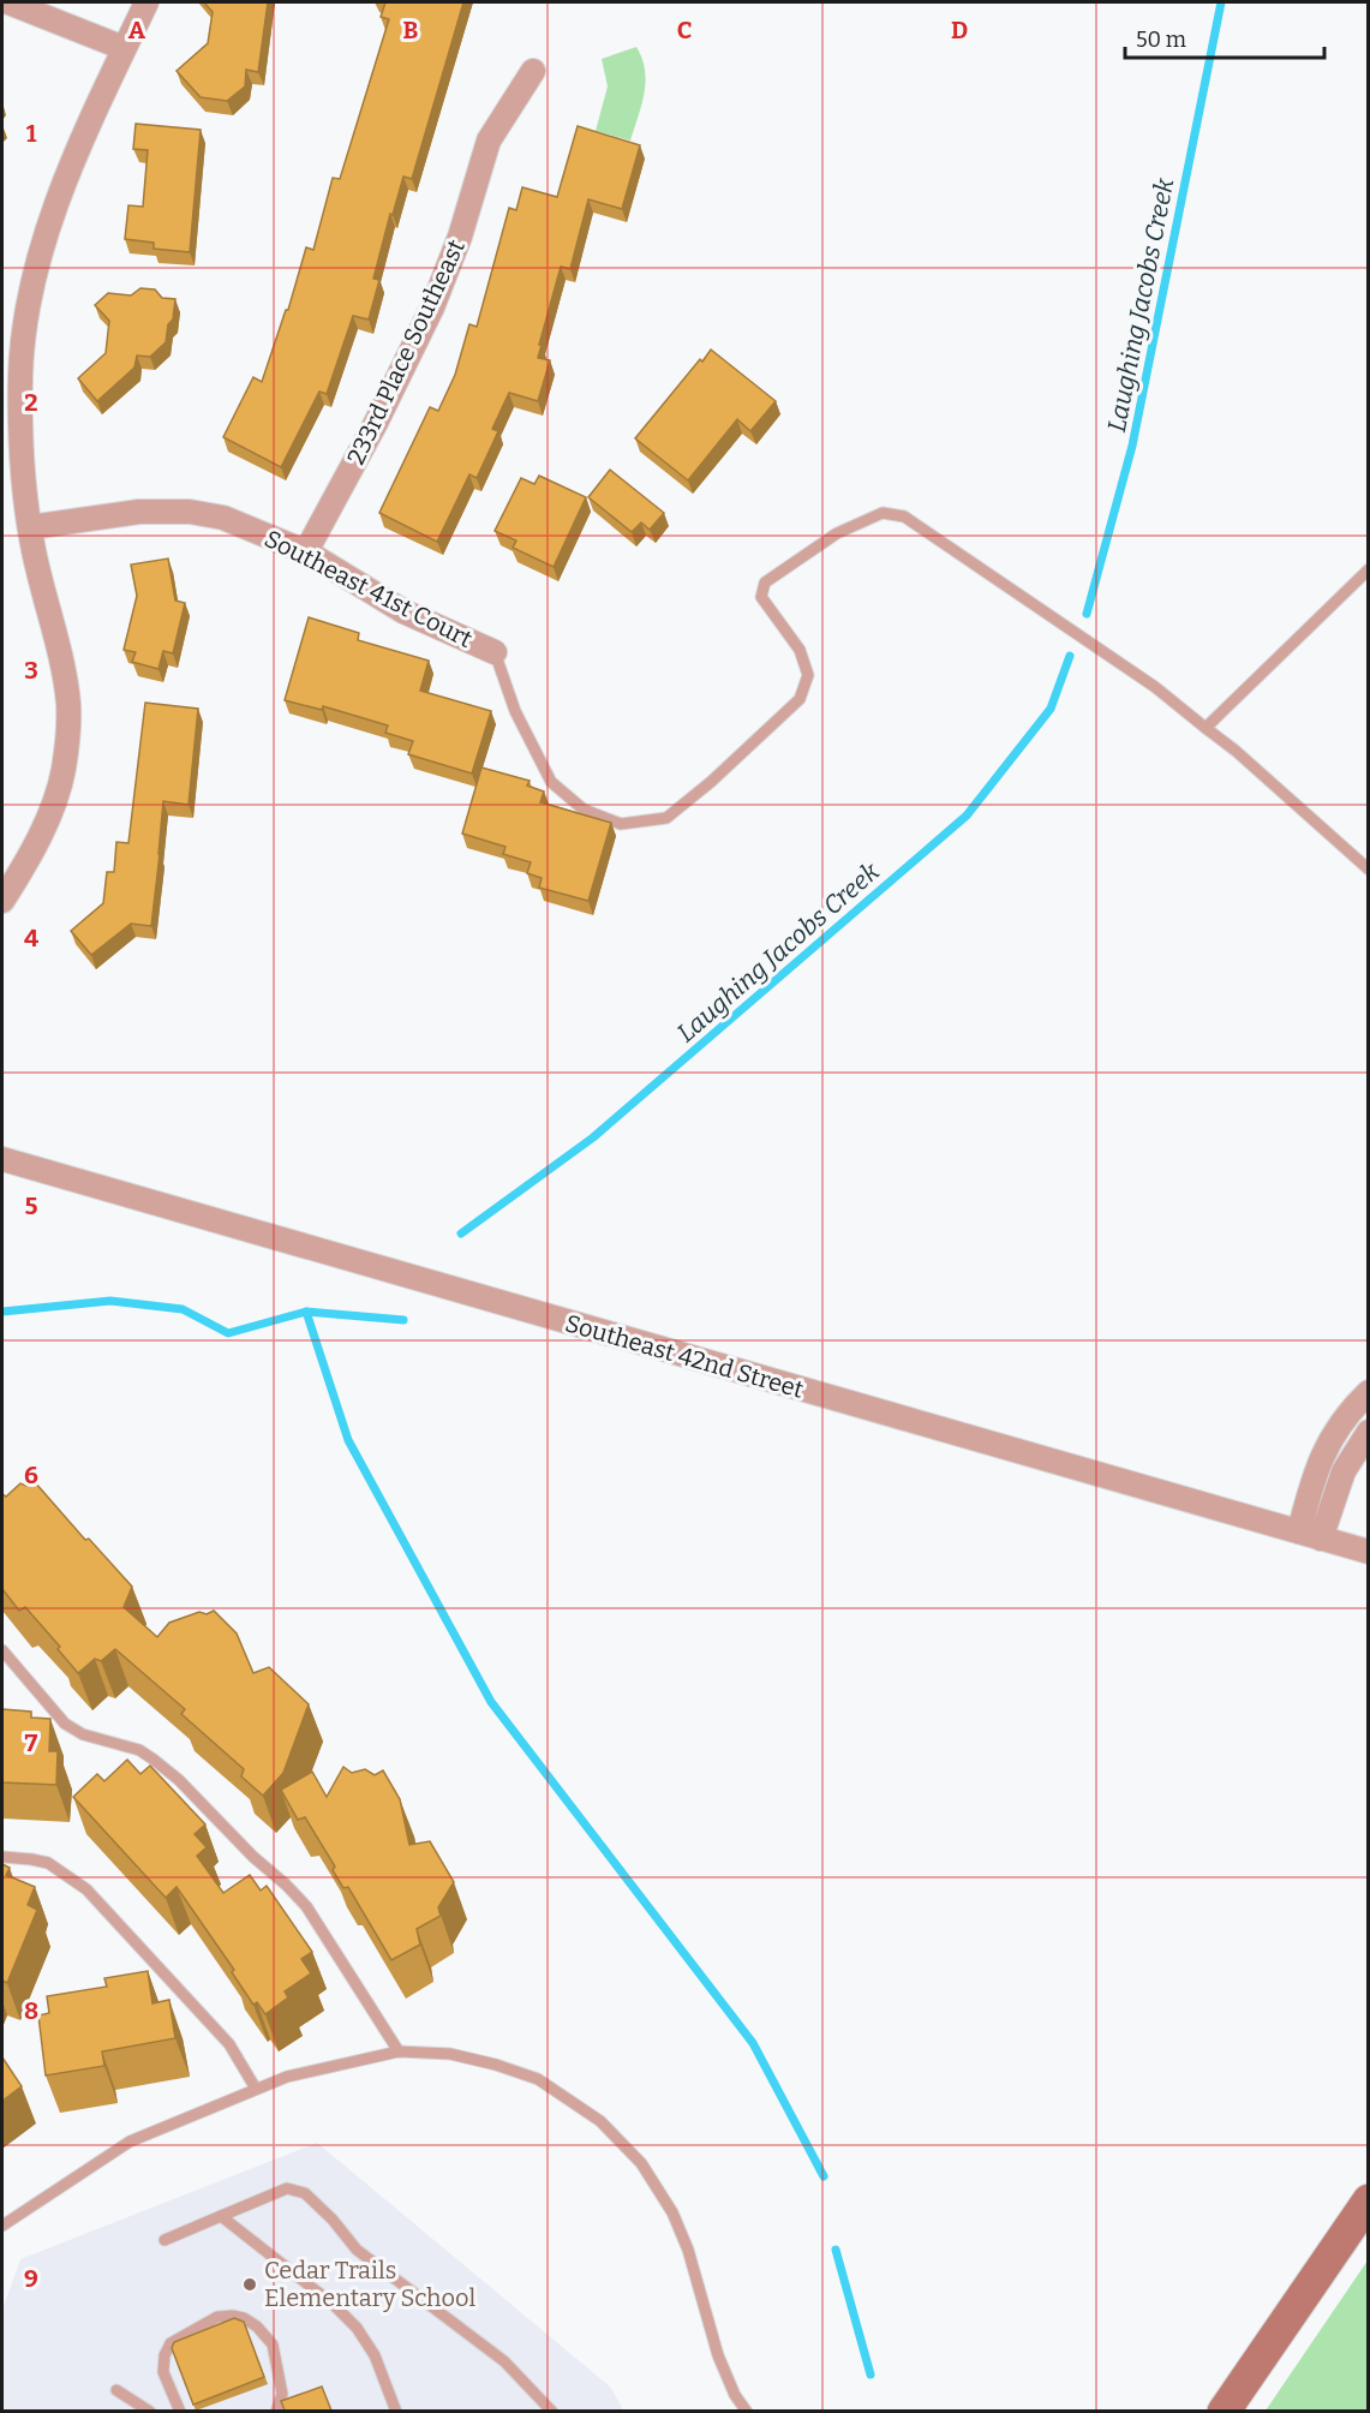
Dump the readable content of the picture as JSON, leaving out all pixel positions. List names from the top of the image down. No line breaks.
{"streets":{"street":["233rd Place Southeast","Southeast 41st Court","Southeast 42nd Street"]},"crossings":[["233rd Place Southeast","Southeast 41st Court"]],"water":["Laughing Jacobs Creek"],"places":["Cedar Trails Elementary School"],"scale_bar":"50 m","grid":{"columns":["A","B","C","D"],"rows":["1","2","3","4","5","6","7","8","9"]}}
